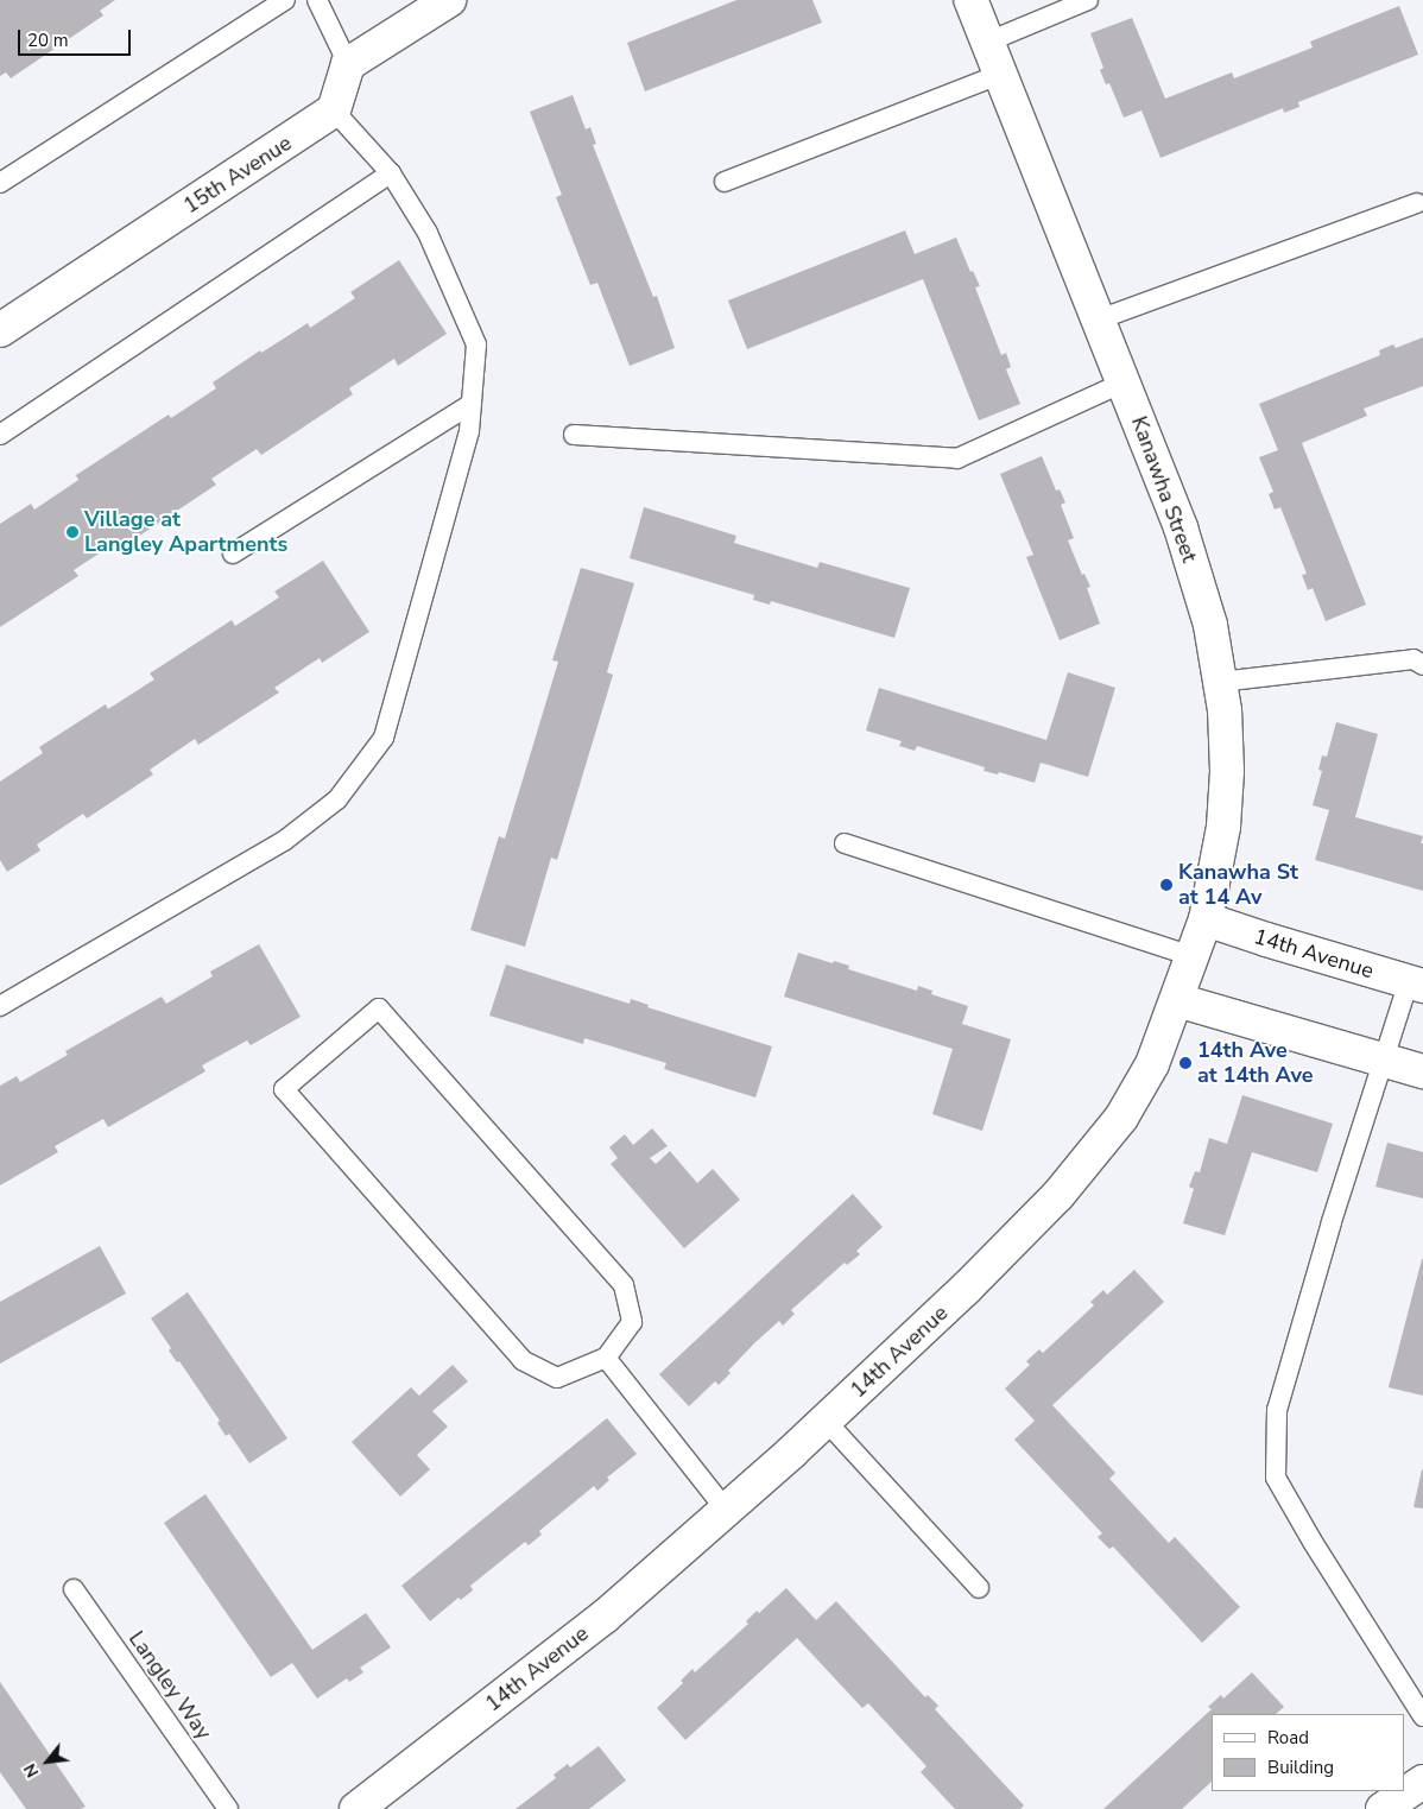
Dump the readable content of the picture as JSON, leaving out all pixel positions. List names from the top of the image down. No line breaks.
{"streets":{"street":["15th Avenue","Kanawha Street","14th Avenue"],"lane":["Langley Way"]},"crossings":[["Kanawha Street","14th Avenue"]],"places":["Village at Langley Apartments","Kanawha St at 14 Av","14th Ave at 14th Ave"],"legend":["Road","Building"],"scale_bar":"20 m","north":"bottom left"}
